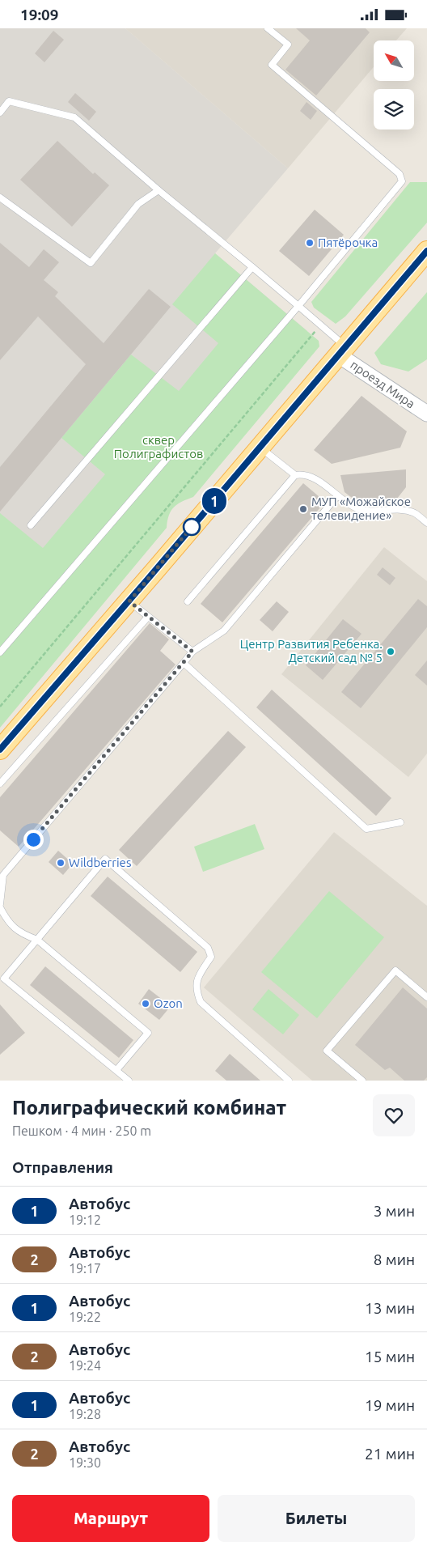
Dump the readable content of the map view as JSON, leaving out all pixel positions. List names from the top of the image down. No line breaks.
{"streets":{"street":["проезд Мира"]},"parks":["сквер Полиграфистов"],"places":["Пятёрочка","МУП «Можайское телевидение»","Центр Развития Ребенка. Детский сад № 5","Wildberries","Ozon"],"lines":["bus line 1"],"north":"top left","page":{"status":"19:09","on_map":"1","heading":[["Полиграфический комбинат","Пешком · 4 мин · 250 m"],"Отправления"],"list":[{"mark":"1","name":"Автобус","note":"19:12","value":"3 мин"},{"mark":"2","name":"Автобус","note":"19:17","value":"8 мин"},{"mark":"1","name":"Автобус","note":"19:22","value":"13 мин"},{"mark":"2","name":"Автобус","note":"19:24","value":"15 мин"},{"mark":"1","name":"Автобус","note":"19:28","value":"19 мин"},{"mark":"2","name":"Автобус","note":"19:30","value":"21 мин"}],"buttons":["Маршрут","Билеты"]}}
